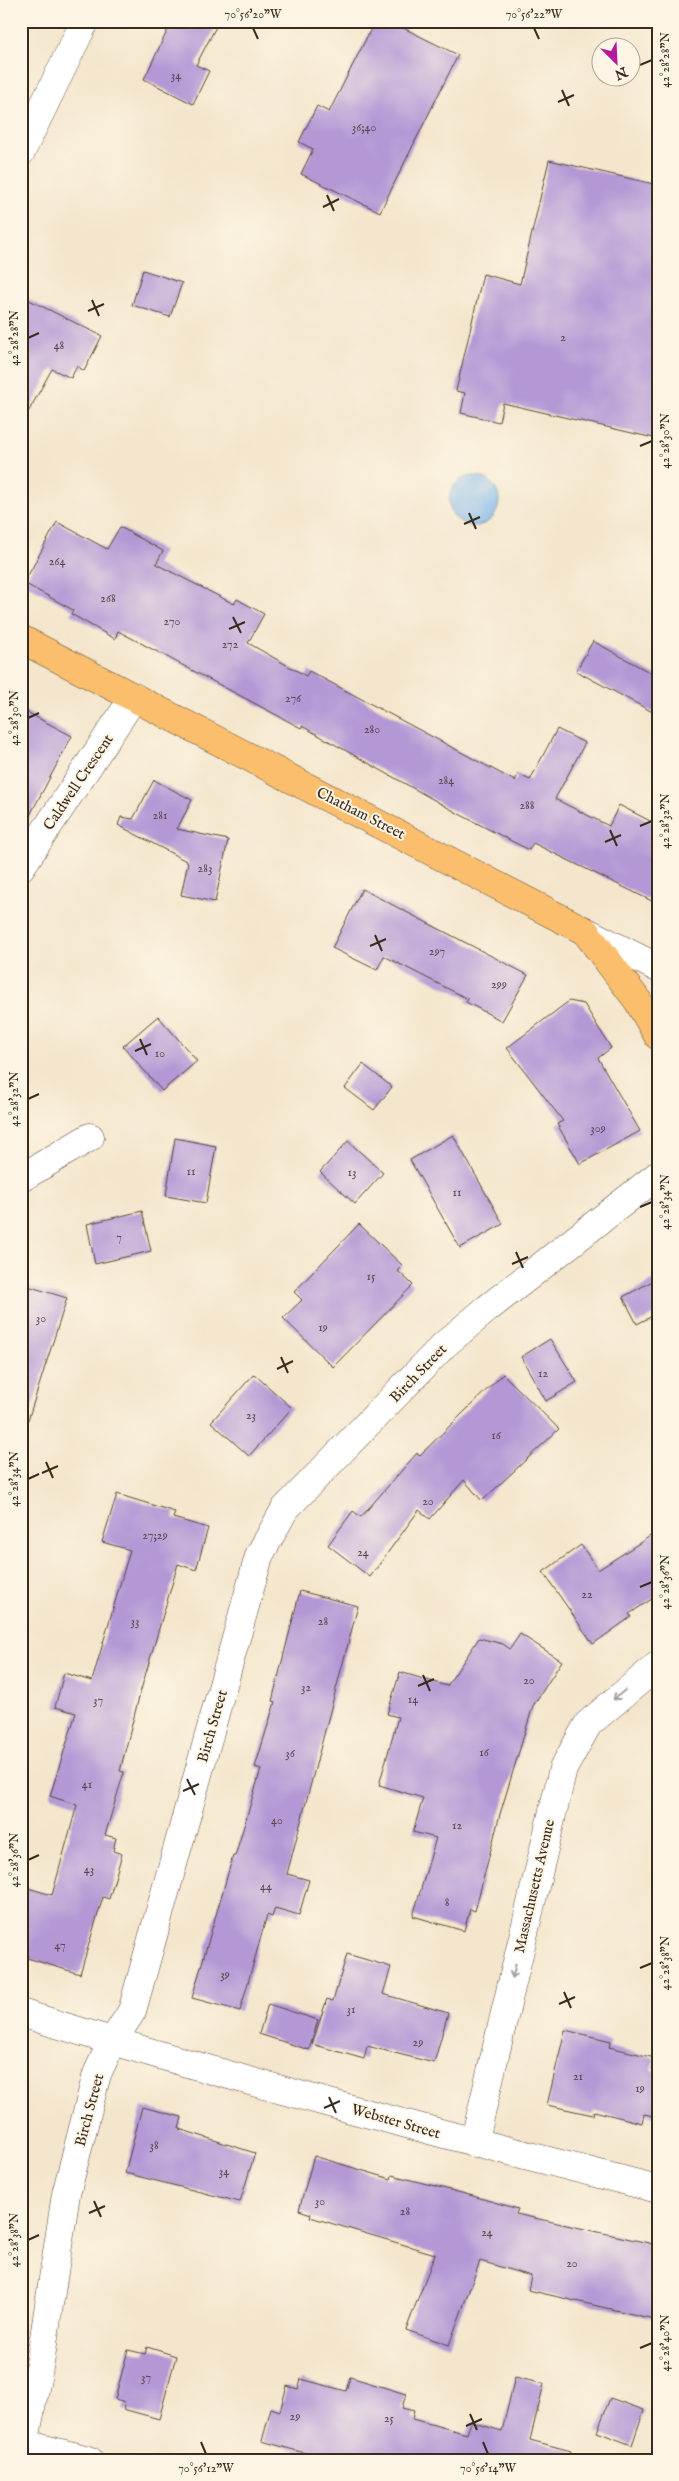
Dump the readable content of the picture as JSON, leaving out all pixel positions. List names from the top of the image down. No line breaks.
{"streets":{"main road":["Chatham Street"],"street":["Caldwell Crescent","Birch Street","Massachusetts Avenue","Webster Street"]},"crossings":[["Caldwell Crescent","Chatham Street"],["Birch Street","Webster Street"],["Massachusetts Avenue","Webster Street"]],"one_way":["Massachusetts Avenue"],"house_numbers":["34","36;40","2","48","264","268","270","272","276","280","284","288","281","283","297","299","10","309","11","13","11","7","15","30","19","12","23","16","20","27;29","24","22","33","28","20","32","14","37","16","36","41","40","12","43","44","8","47","39","31","29","21","19","38","34","30","28","24","20","37","29","25"],"north":"bottom right","coordinates":["70°56'20\"W","70°56'22\"W","42°28'28\"N","42°28'30\"N","42°28'32\"N","42°28'34\"N","42°28'36\"N","42°28'38\"N","42°28'40\"N","70°56'12\"W","70°56'14\"W"]}
